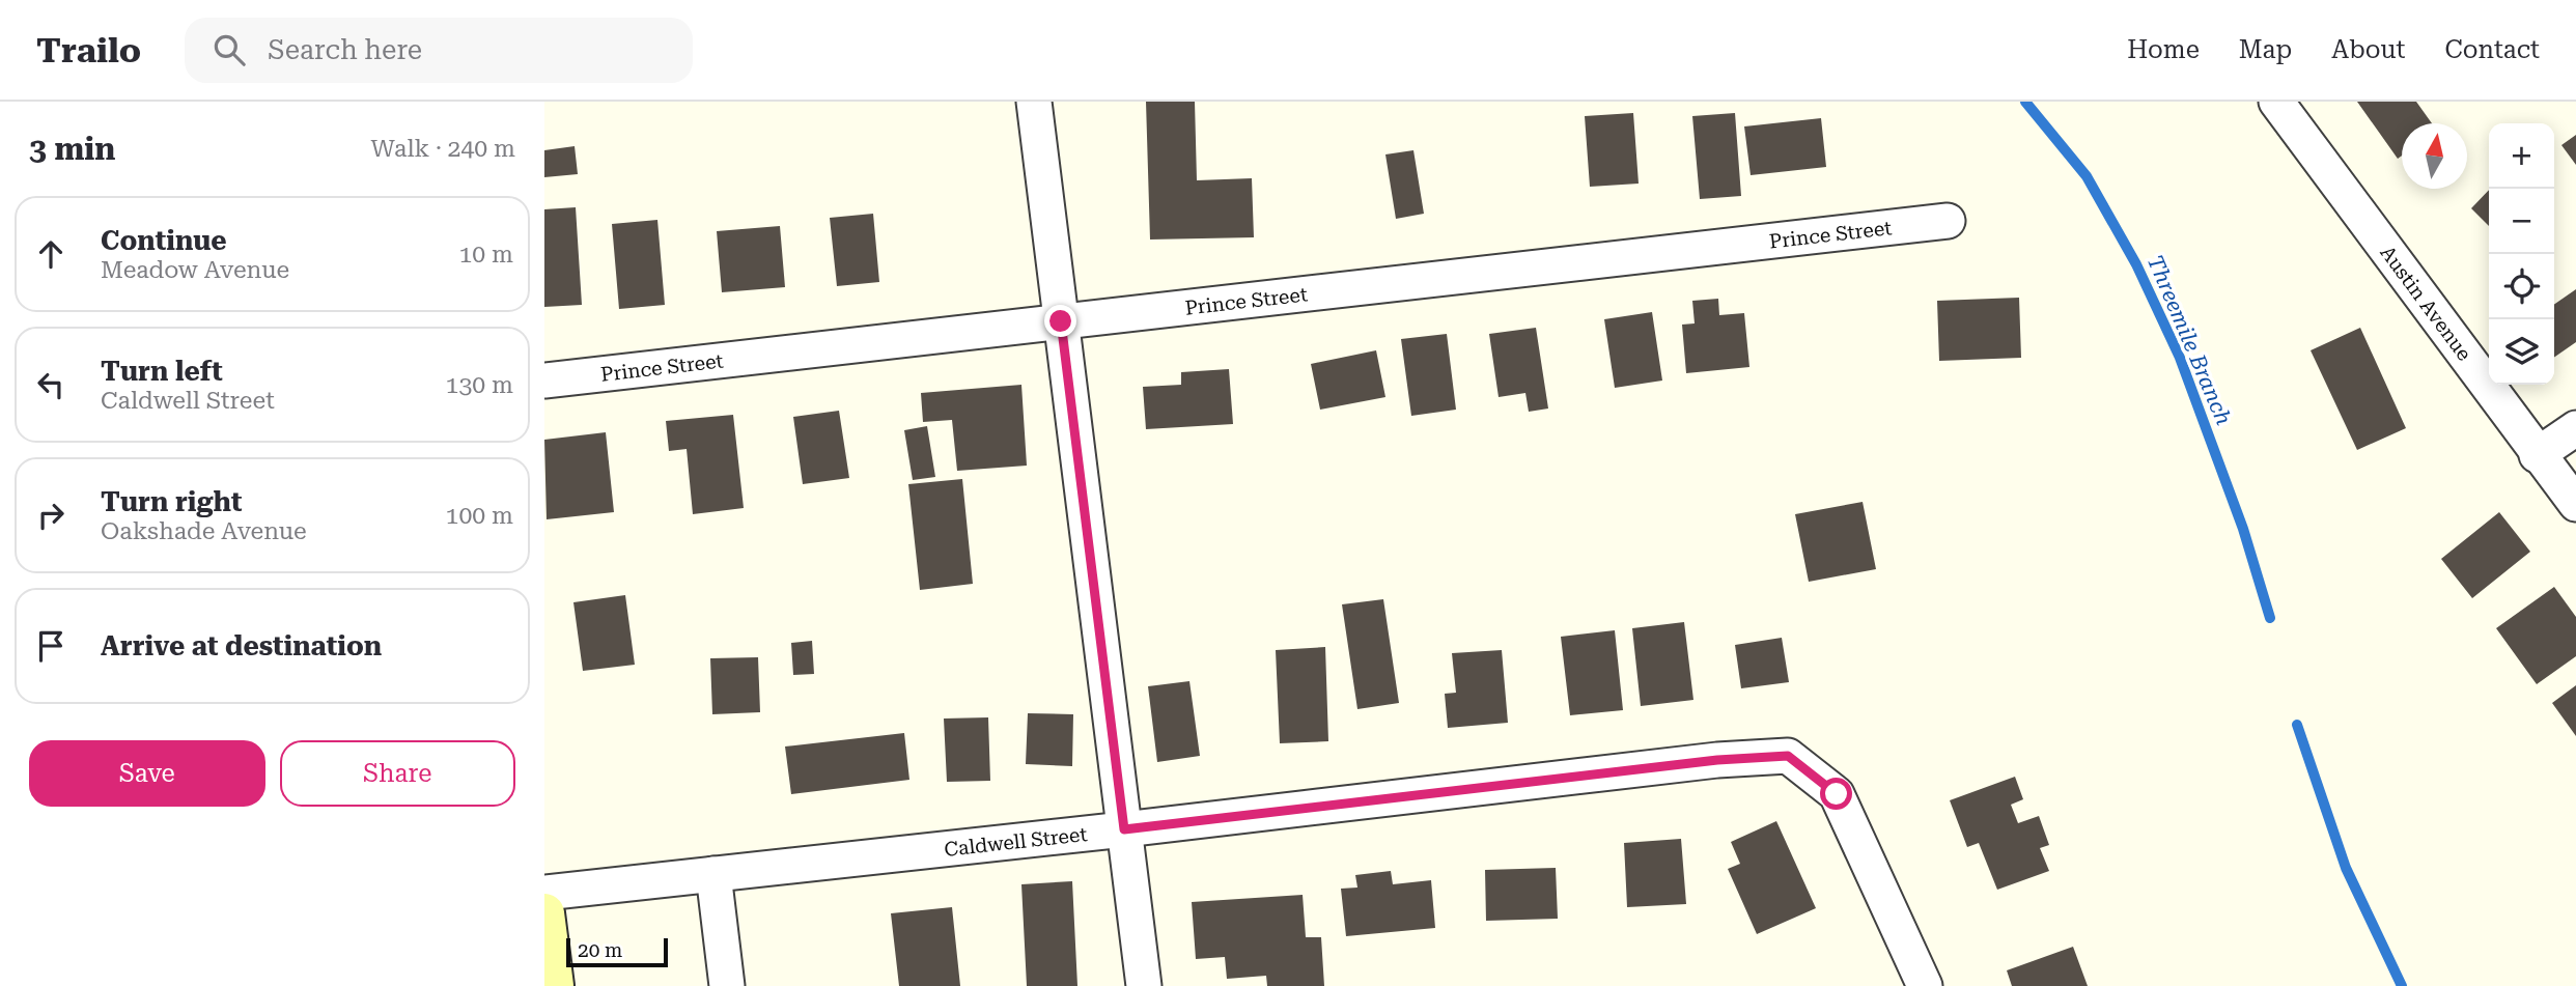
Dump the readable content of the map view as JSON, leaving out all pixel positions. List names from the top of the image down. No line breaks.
{"streets":{"street":["Prince Street","Austin Avenue","Caldwell Street"]},"water":["Threemile Branch"],"scale_bar":"20 m","north":"top","page":{"header":"Trailo","search":"Search here","nav":["Home","Map","About","Contact"],"heading":["3 min","Walk · 240 m"],"map_buttons":["+","−"],"list":[["Continue","Meadow Avenue","10 m"],["Turn left","Caldwell Street","130 m"],["Turn right","Oakshade Avenue","100 m"],"Arrive at destination"],"buttons":["Save","Share"],"scale":"20 m"}}
